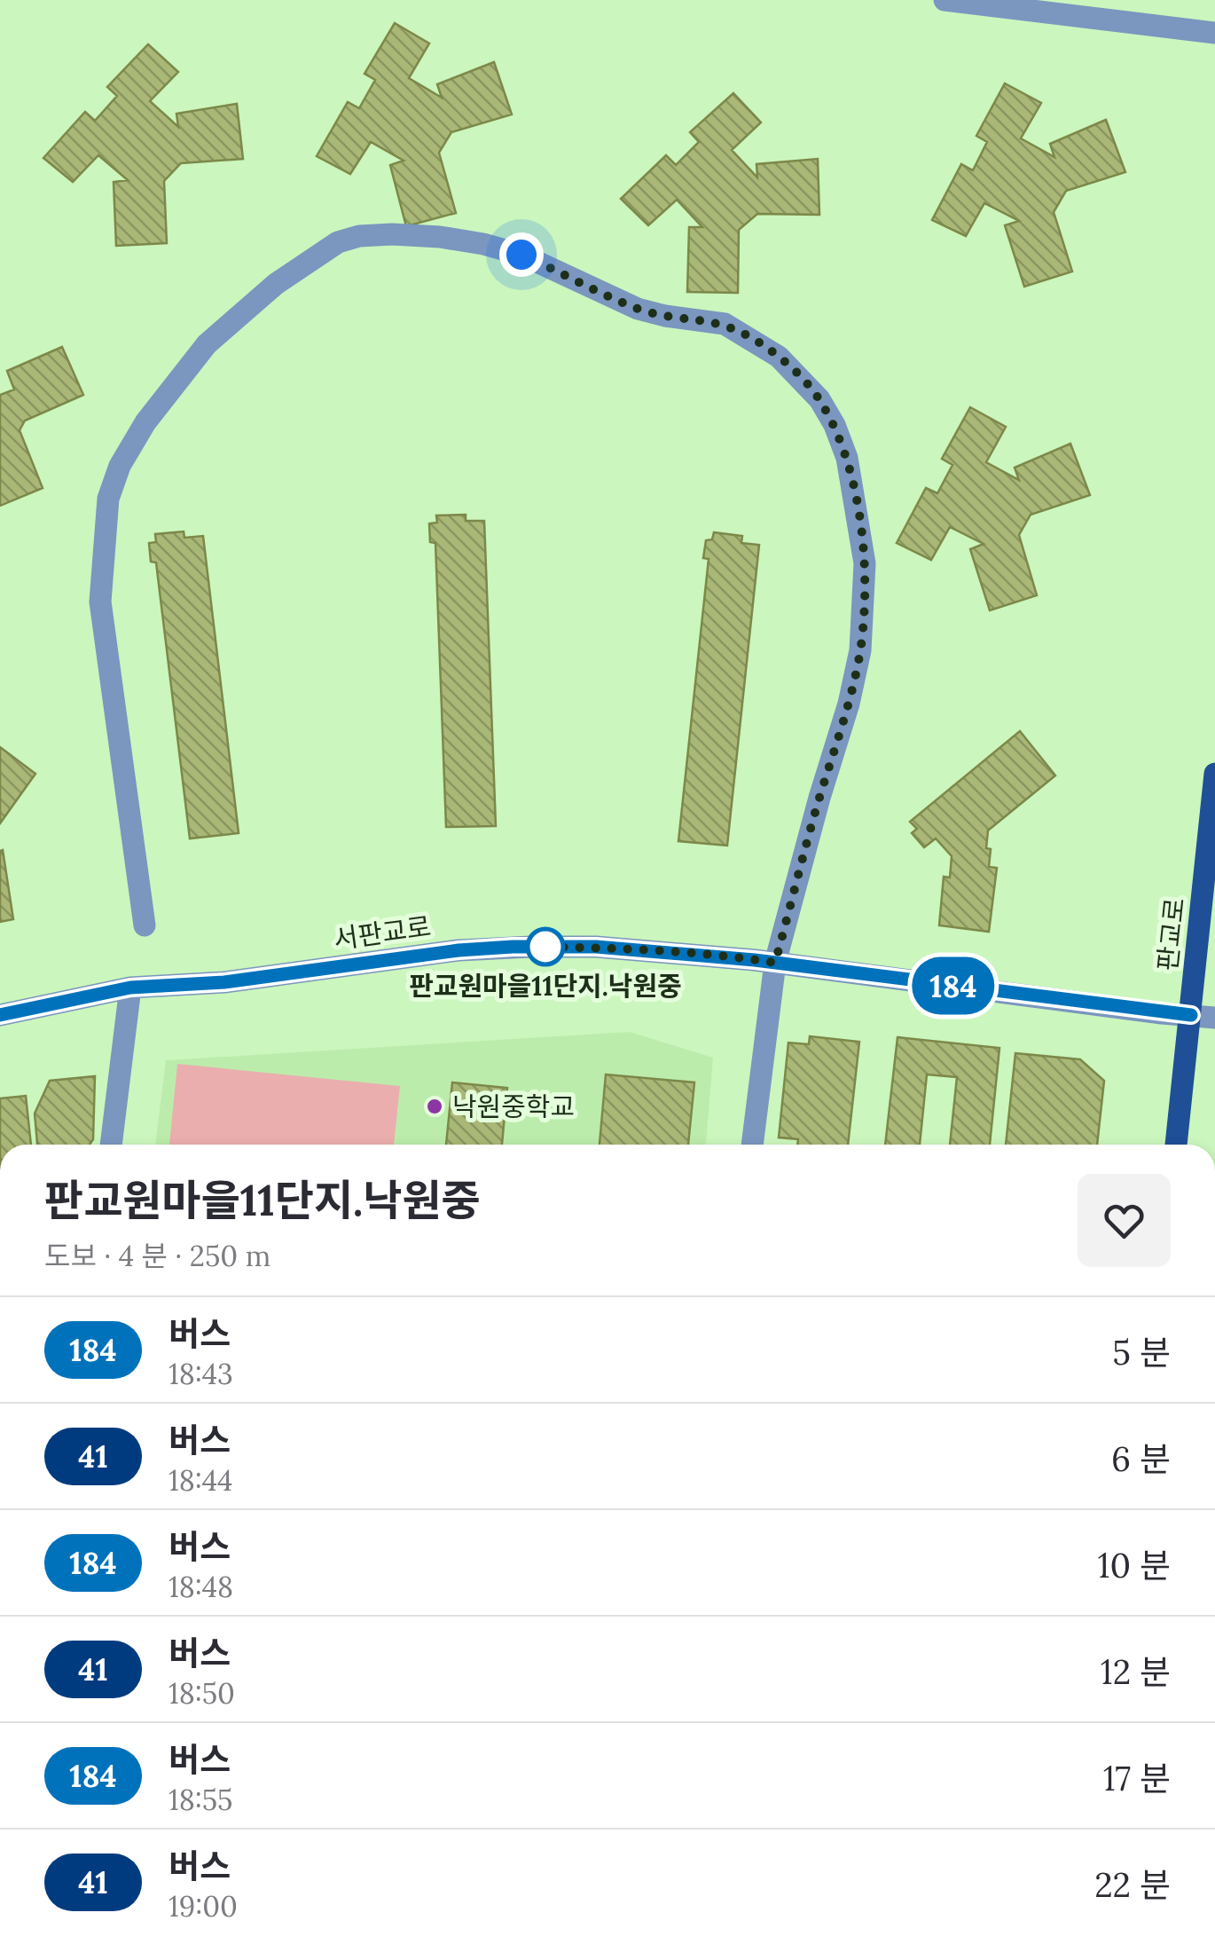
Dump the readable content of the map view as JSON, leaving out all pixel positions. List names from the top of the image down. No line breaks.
{"streets":{"main road":["판교로"],"street":["서판교로"]},"crossings":[["서판교로","판교로"]],"places":["판교원마을11단지.낙원중","낙원중학교"],"lines":["bus line 184"],"page":{"on_map":"184","heading":["판교원마을11단지.낙원중","도보 · 4 분 · 250 m"],"list":[{"mark":"184","name":"버스","note":"18:43","value":"5 분"},{"mark":"41","name":"버스","note":"18:44","value":"6 분"},{"mark":"184","name":"버스","note":"18:48","value":"10 분"},{"mark":"41","name":"버스","note":"18:50","value":"12 분"},{"mark":"184","name":"버스","note":"18:55","value":"17 분"},{"mark":"41","name":"버스","note":"19:00","value":"22 분"}]}}
